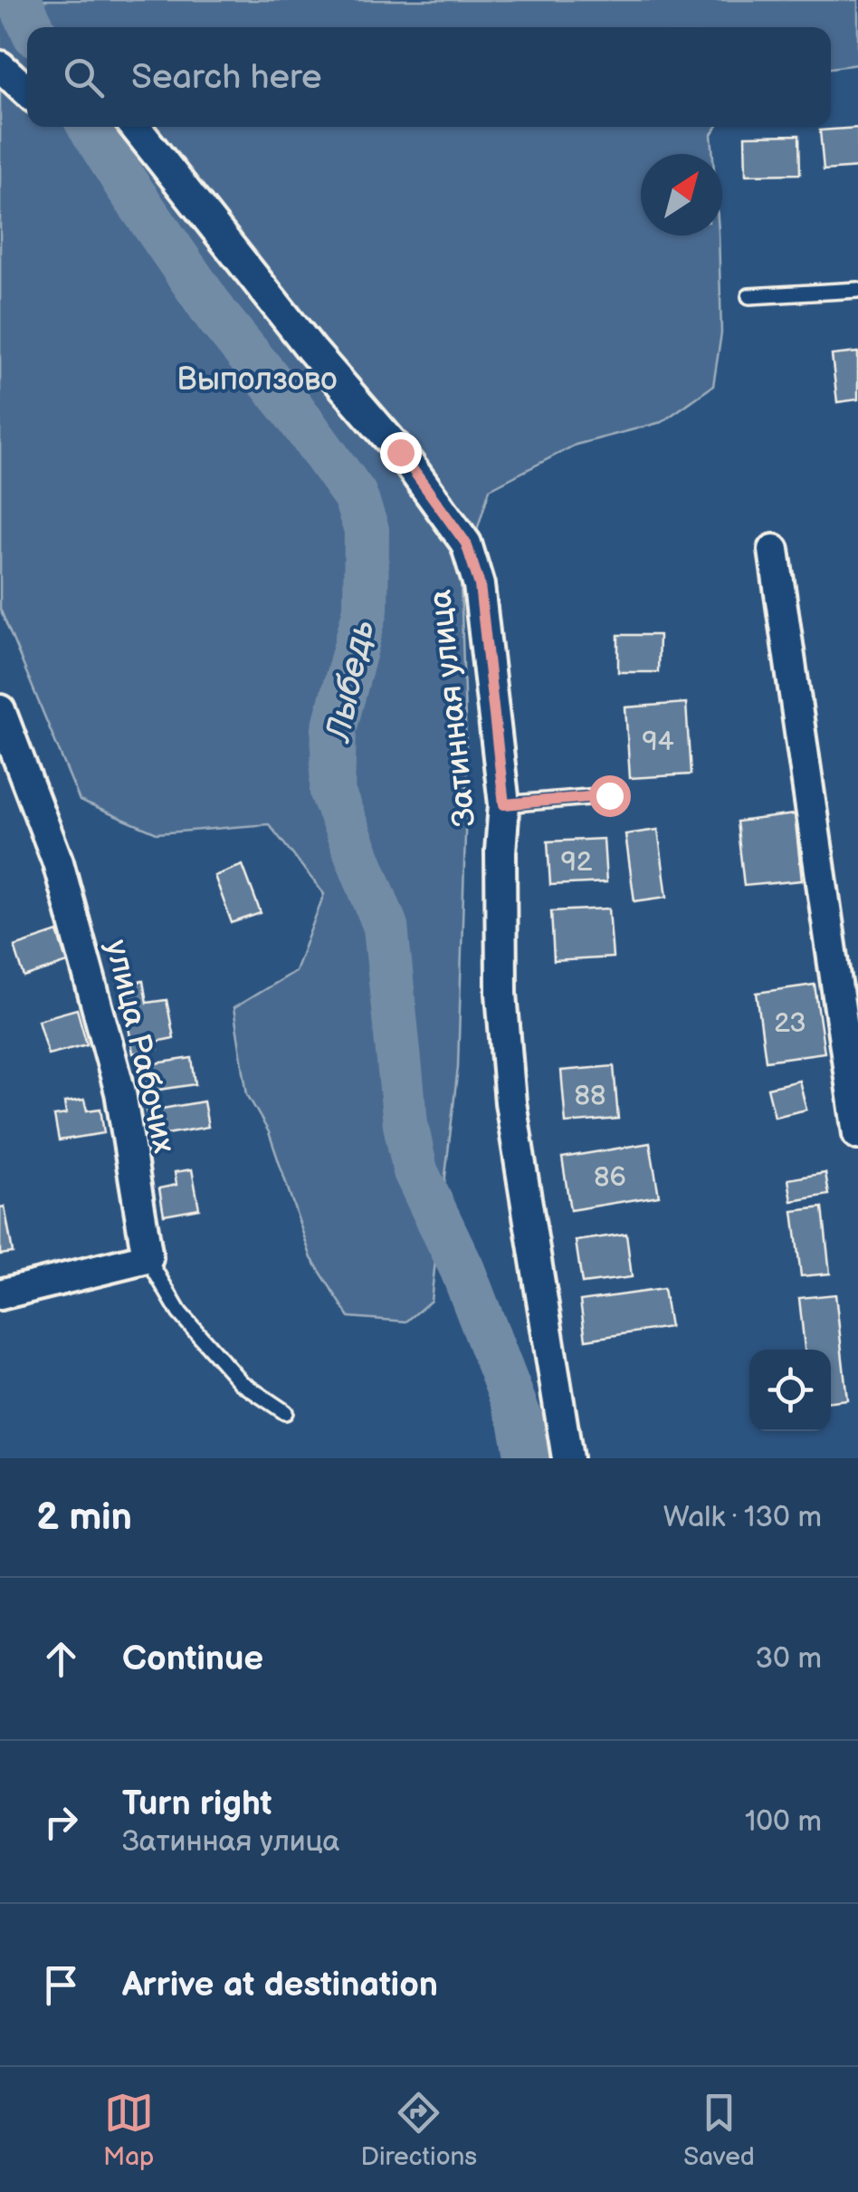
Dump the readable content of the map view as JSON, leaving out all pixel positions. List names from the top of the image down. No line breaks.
{"streets":{"street":["Затинная улица","улица Рабочих"]},"water":["Лыбедь"],"parks":["Выползово"],"house_numbers":["94","92","23","88","86"],"north":"top right","page":{"search":"Search here","heading":["2 min","Walk · 130 m"],"list":[["Continue","30 m"],["Turn right","Затинная улица","100 m"],"Arrive at destination"],"nav":["Map","Directions","Saved"]}}
